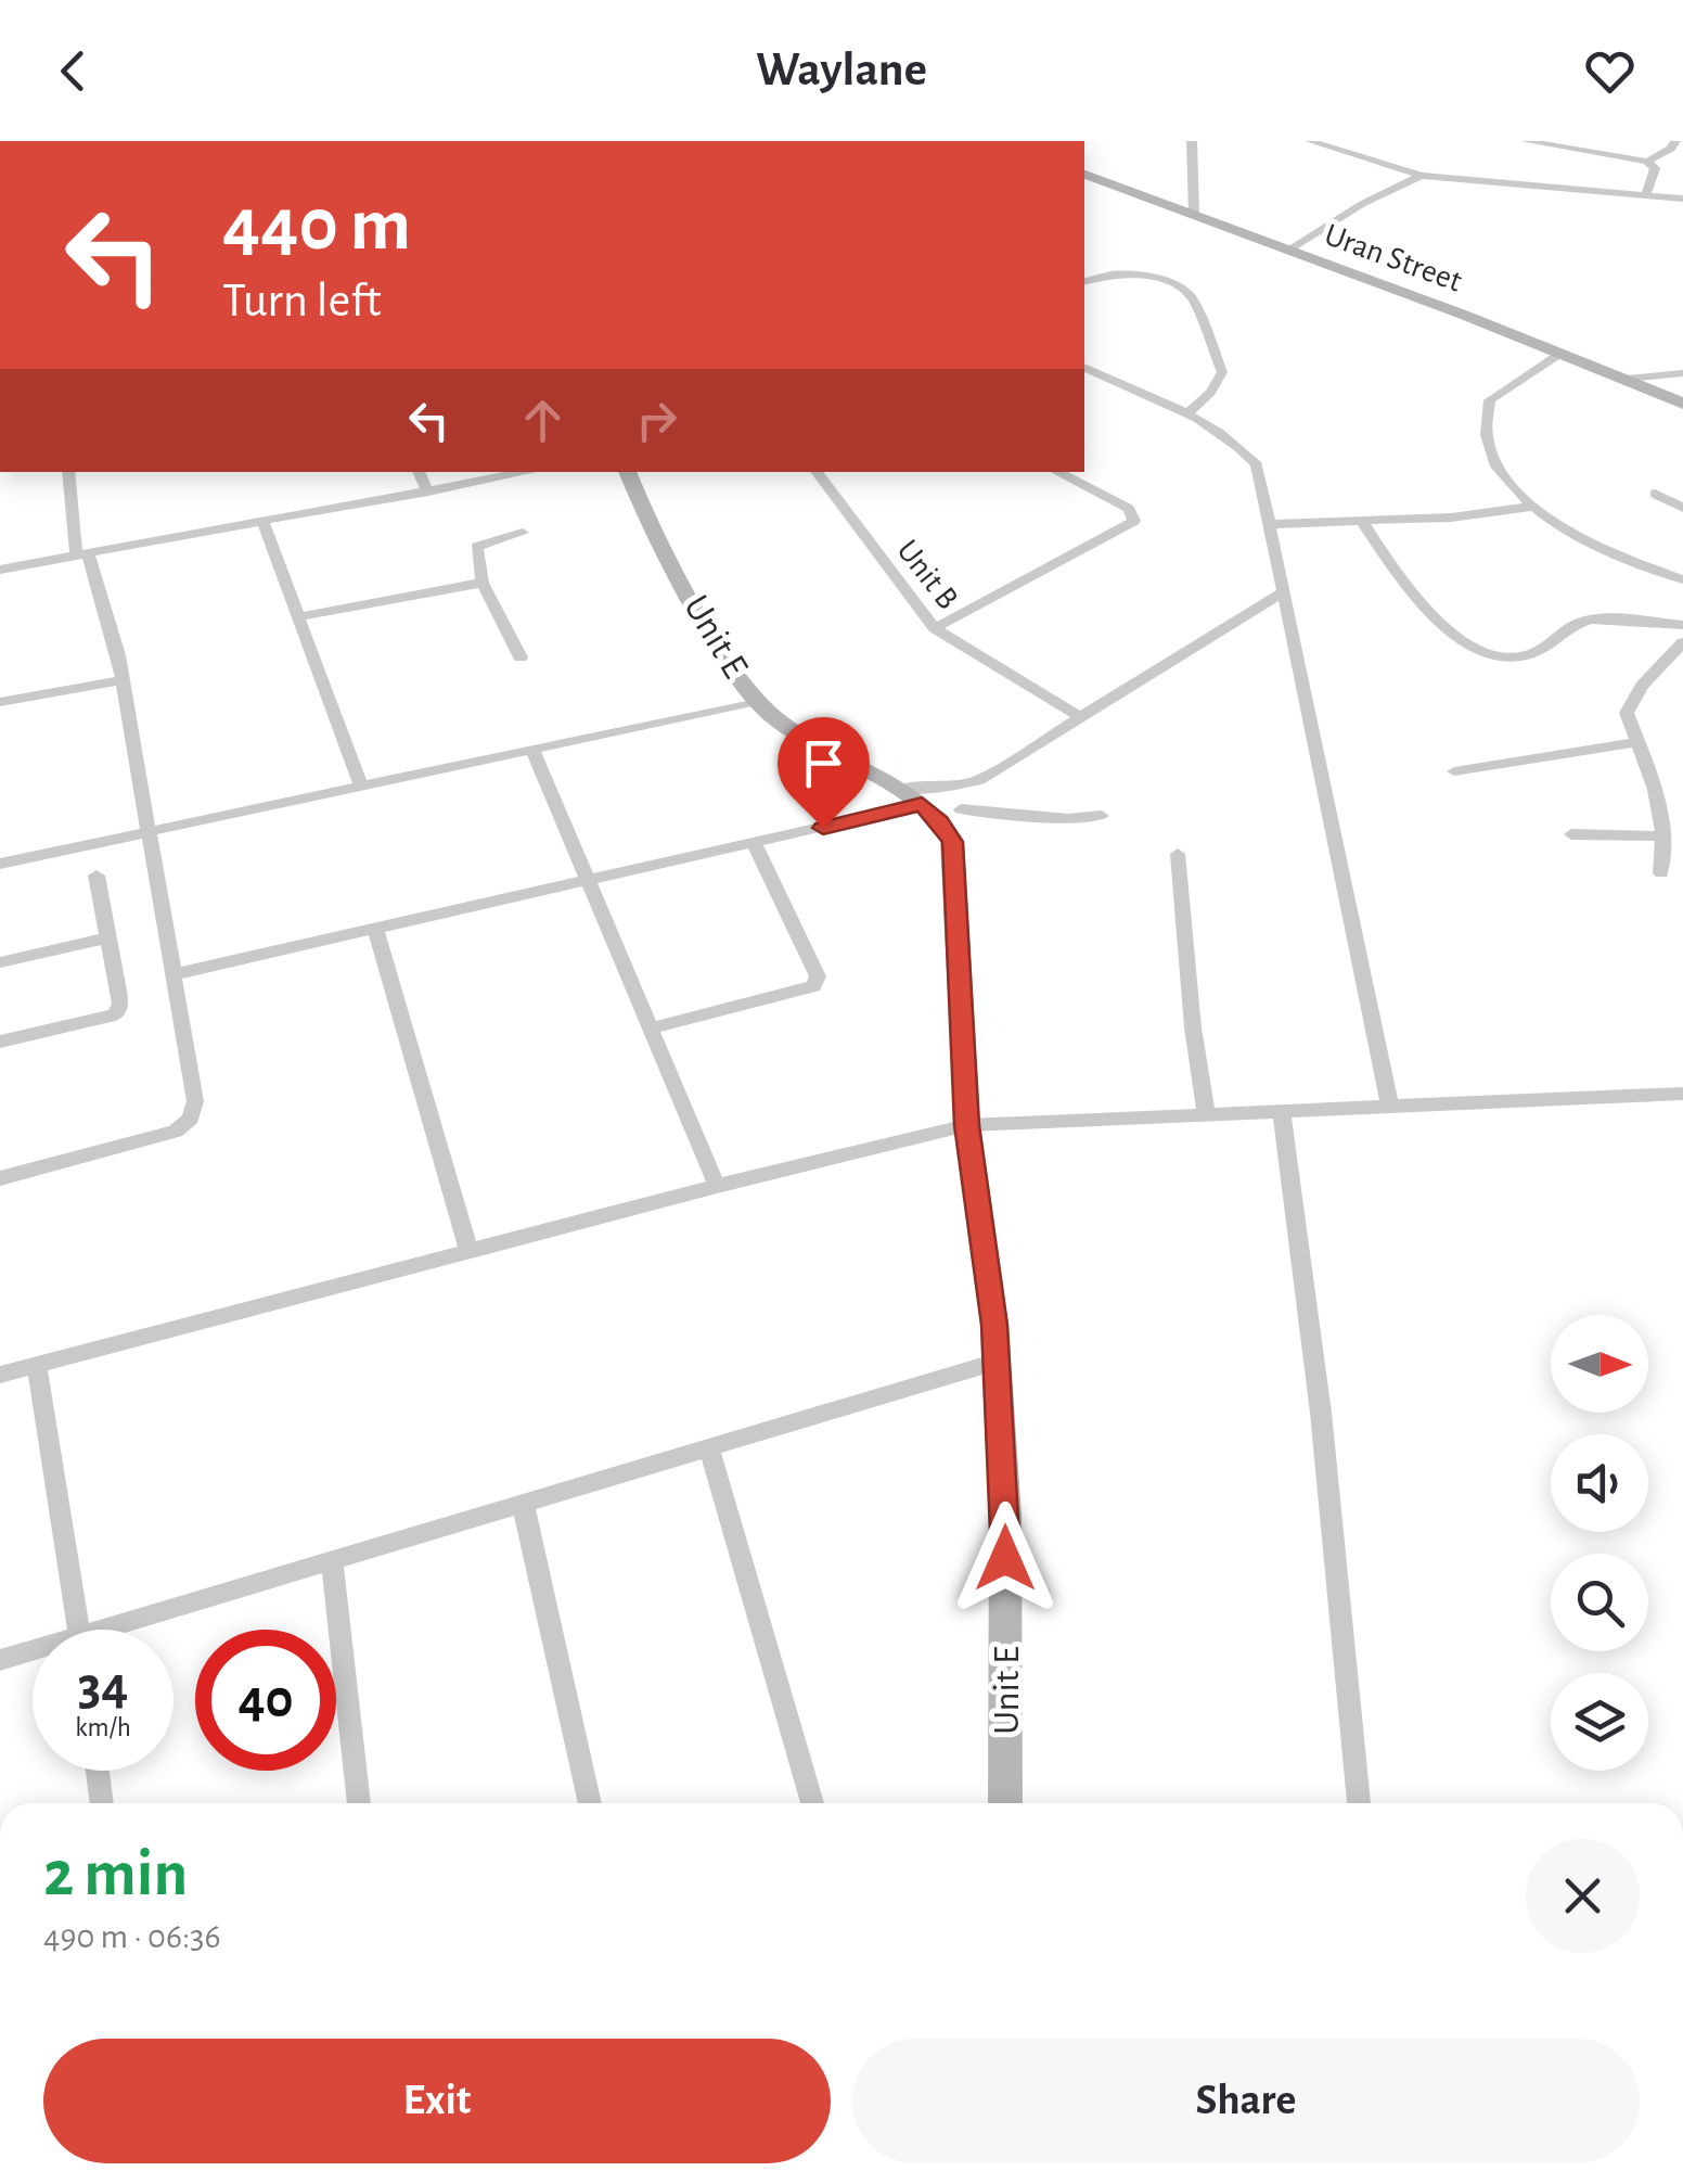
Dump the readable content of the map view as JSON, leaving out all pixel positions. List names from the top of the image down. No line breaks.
{"streets":{"street":["Uran Street","Unit B","Unit E"]},"north":"right","page":{"header":"Waylane","turn":["440 m","Turn left"],"speed":"34 km/h","limit":"40","heading":["2 min","490 m · 06:36"],"buttons":["Exit","Share"]}}
